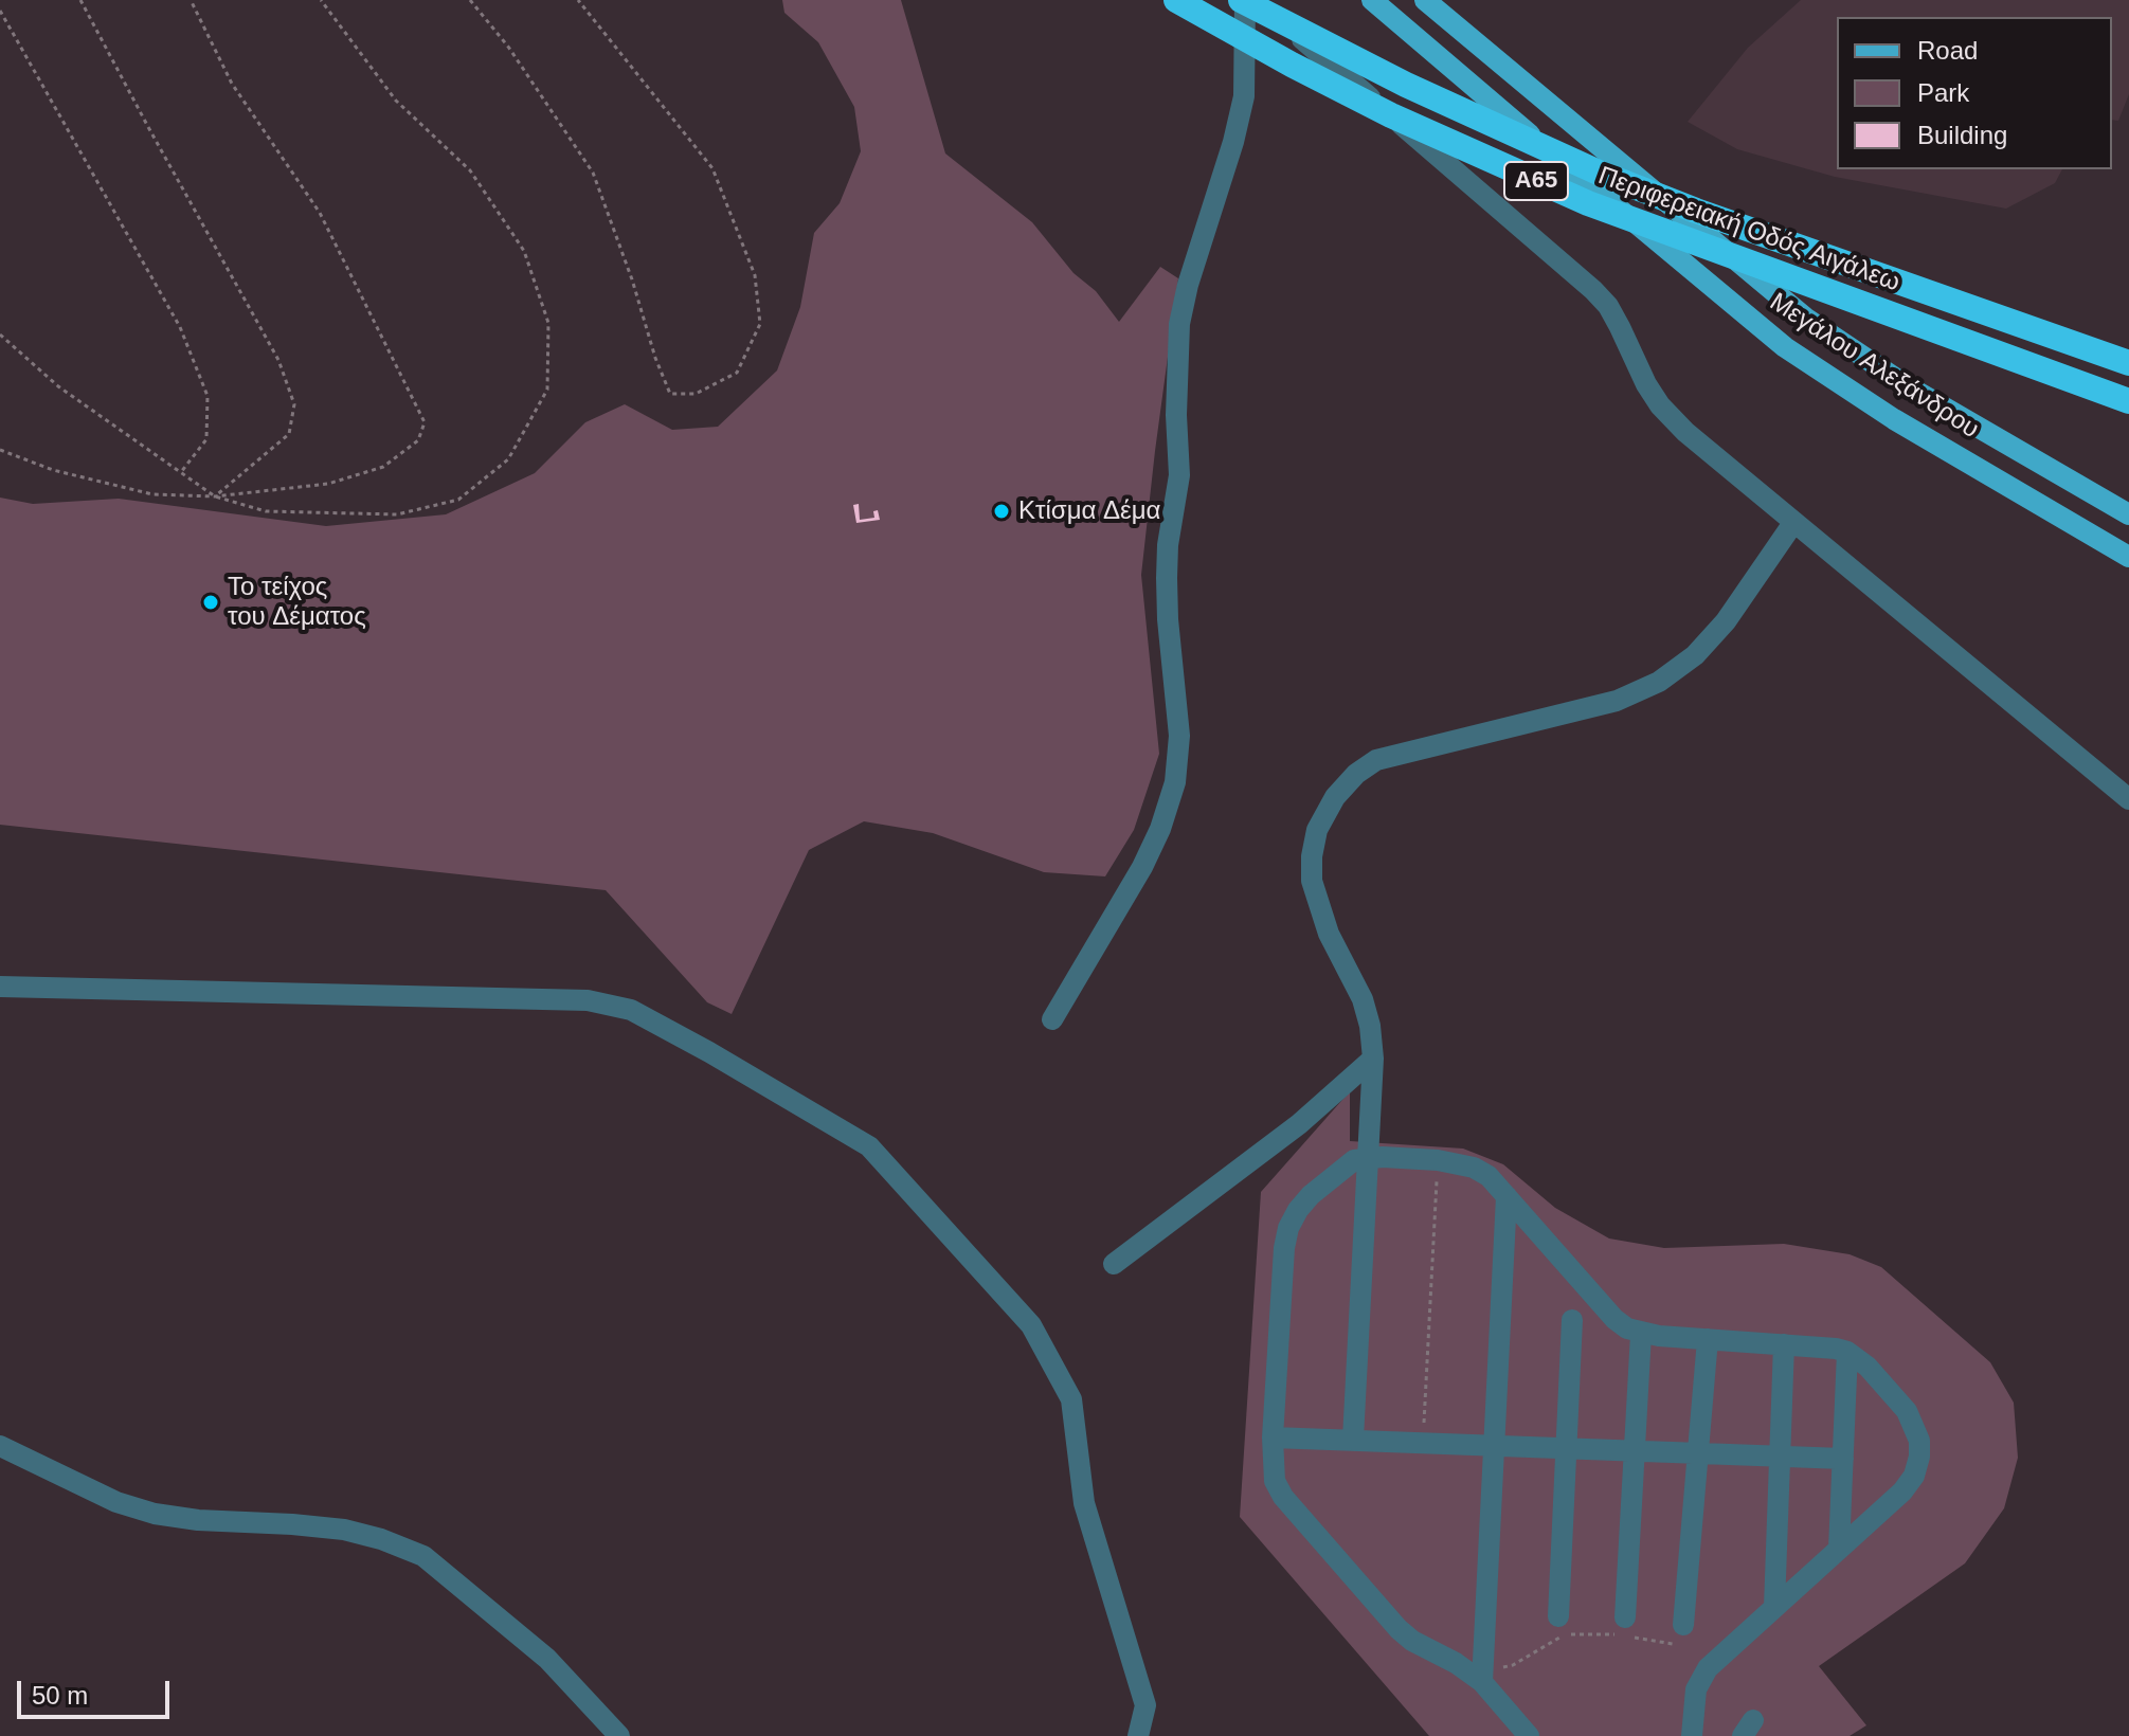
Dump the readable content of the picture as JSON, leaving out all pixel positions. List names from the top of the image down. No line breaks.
{"streets":{"highway":["Α65","Περιφερειακή Οδός Αιγάλεω"],"main road":["Μεγάλου Αλεξάνδρου"]},"places":["Κτίσμα Δέμα","Το τείχος του Δέματος"],"legend":["Road","Park","Building"],"scale_bar":"50 m"}
